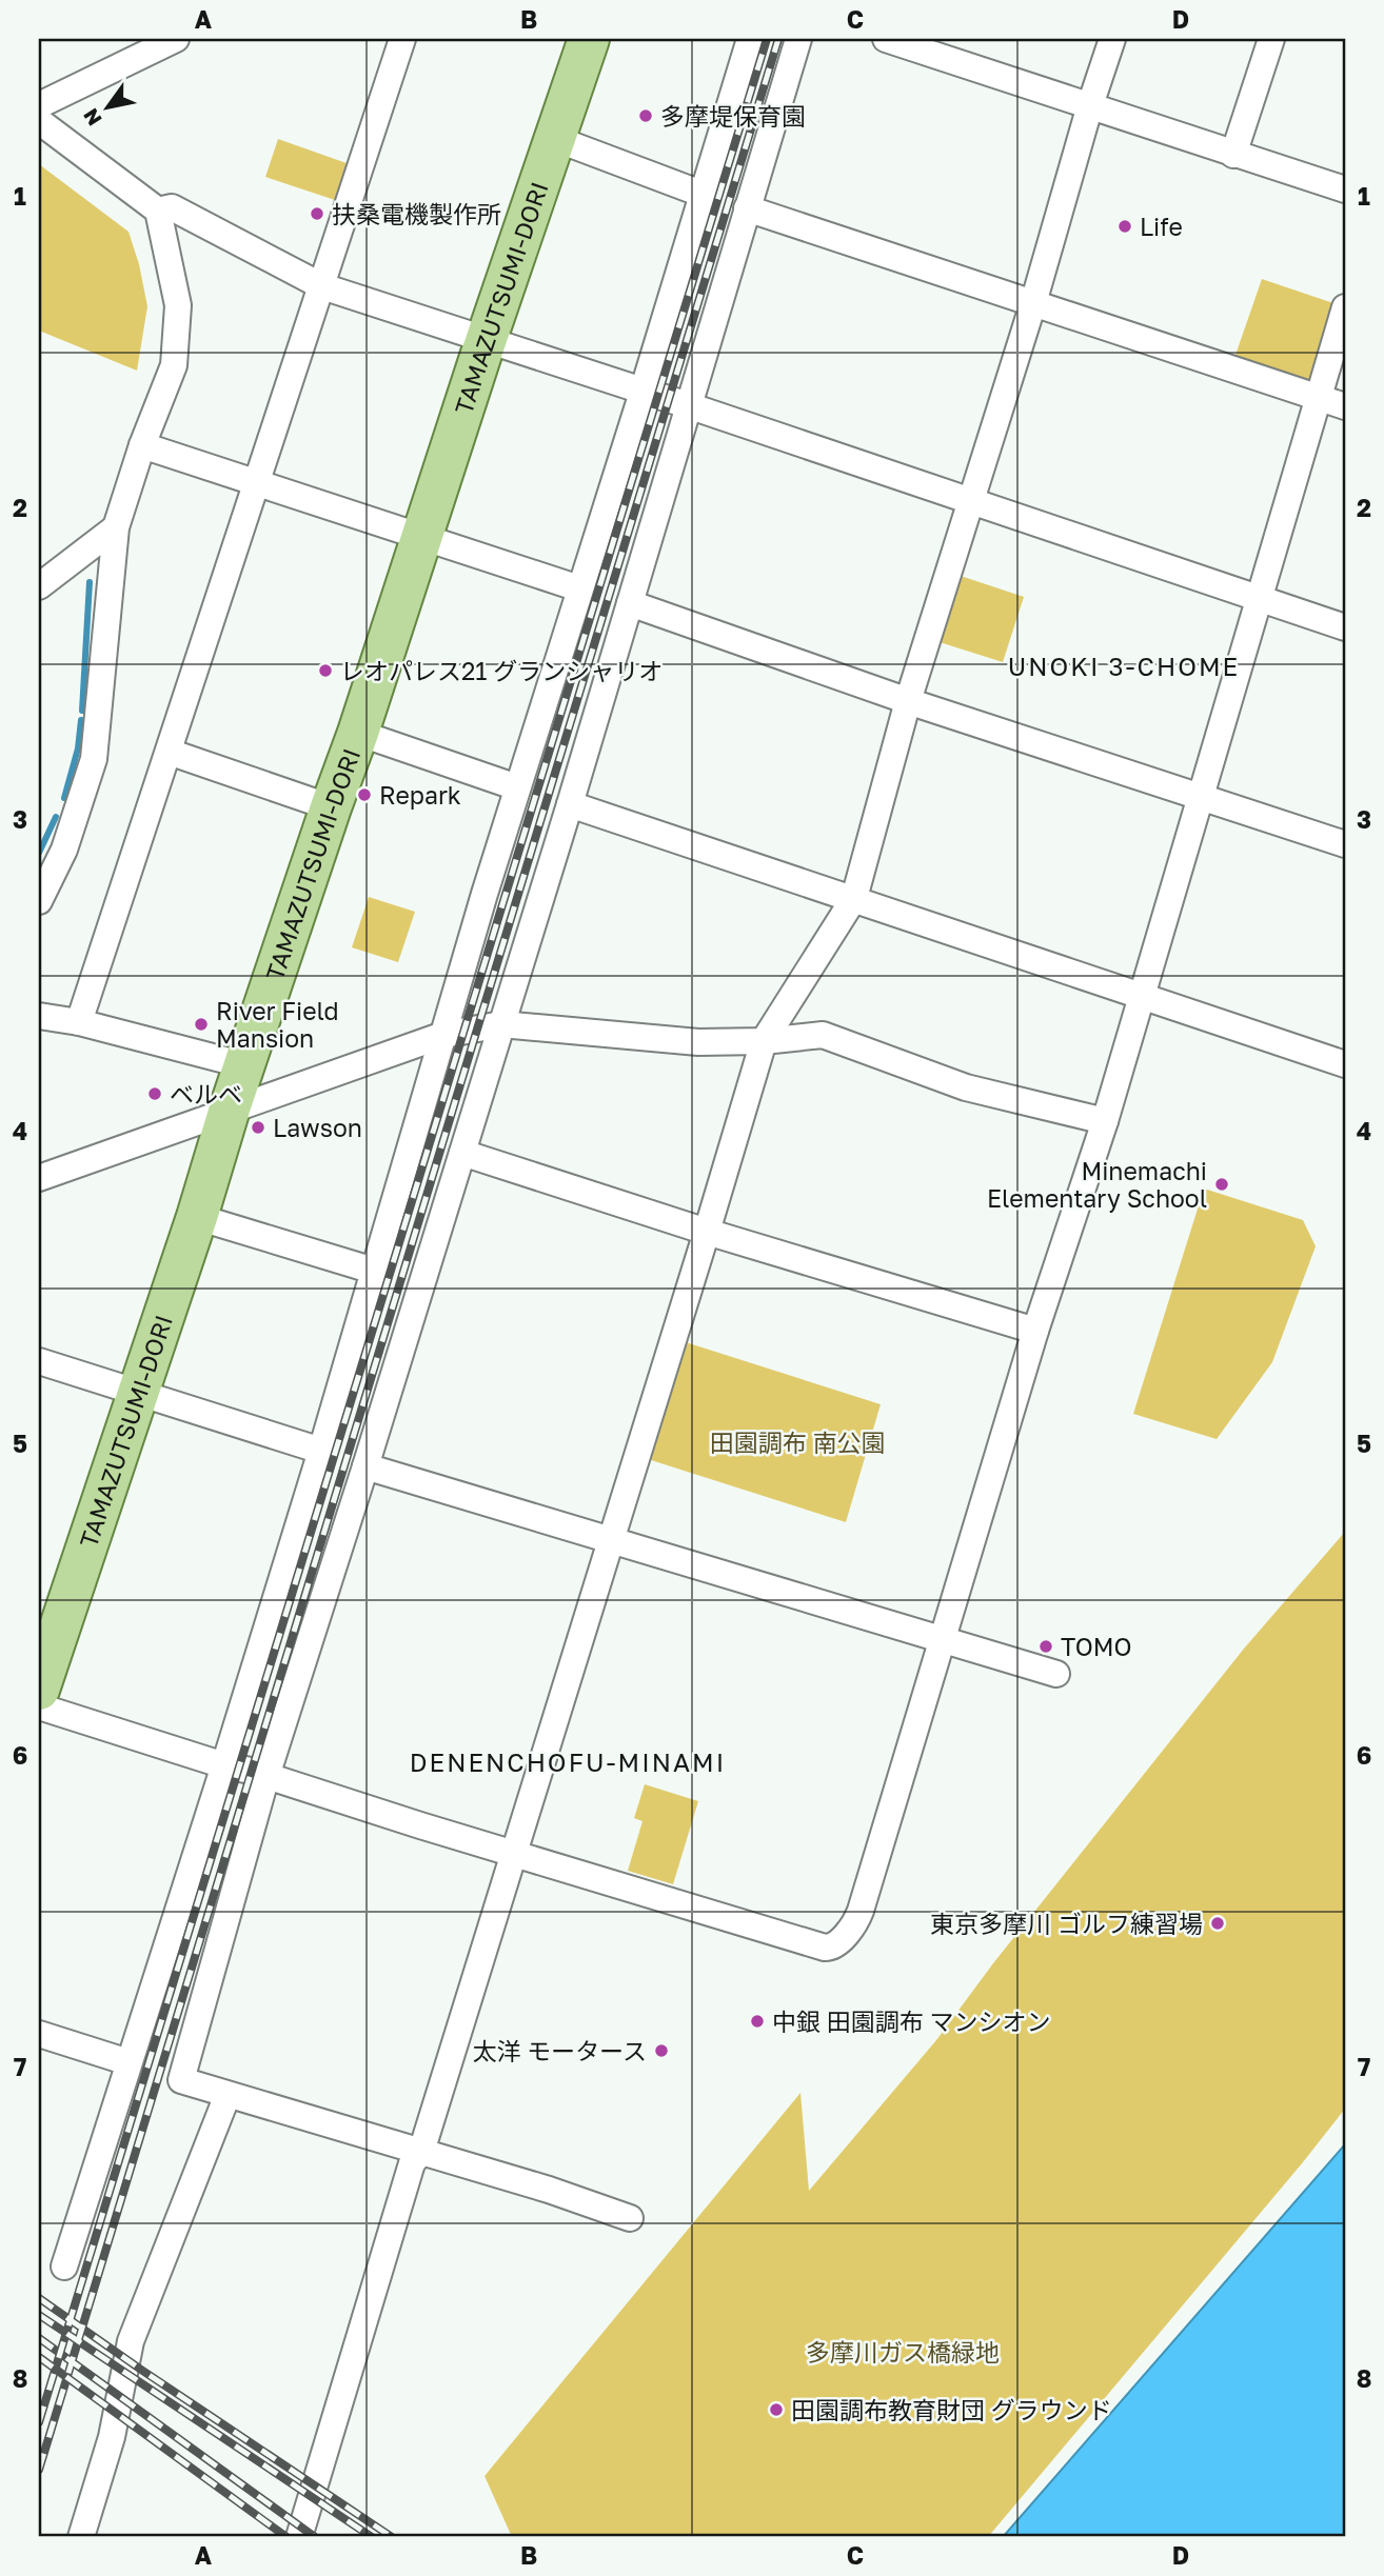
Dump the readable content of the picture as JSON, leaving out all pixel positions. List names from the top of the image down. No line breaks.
{"streets":{"main road":["TAMAZUTSUMI-DORI"]},"districts":["UNOKI 3-CHOME","DENENCHOFU-MINAMI"],"parks":["田園調布 南公園","多摩川ガス橋緑地"],"places":["多摩堤保育園","扶桑電機製作所","Life","レオパレス21 グランシャリオ","Repark","River Field Mansion","ベルベ","Lawson","Minemachi Elementary School","TOMO","東京多摩川 ゴルフ練習場","中銀 田園調布 マンシオン","太洋 モータース","田園調布教育財団 グラウンド"],"north":"bottom left","grid":{"columns":["A","B","C","D"],"rows":["1","2","3","4","5","6","7","8"]}}
